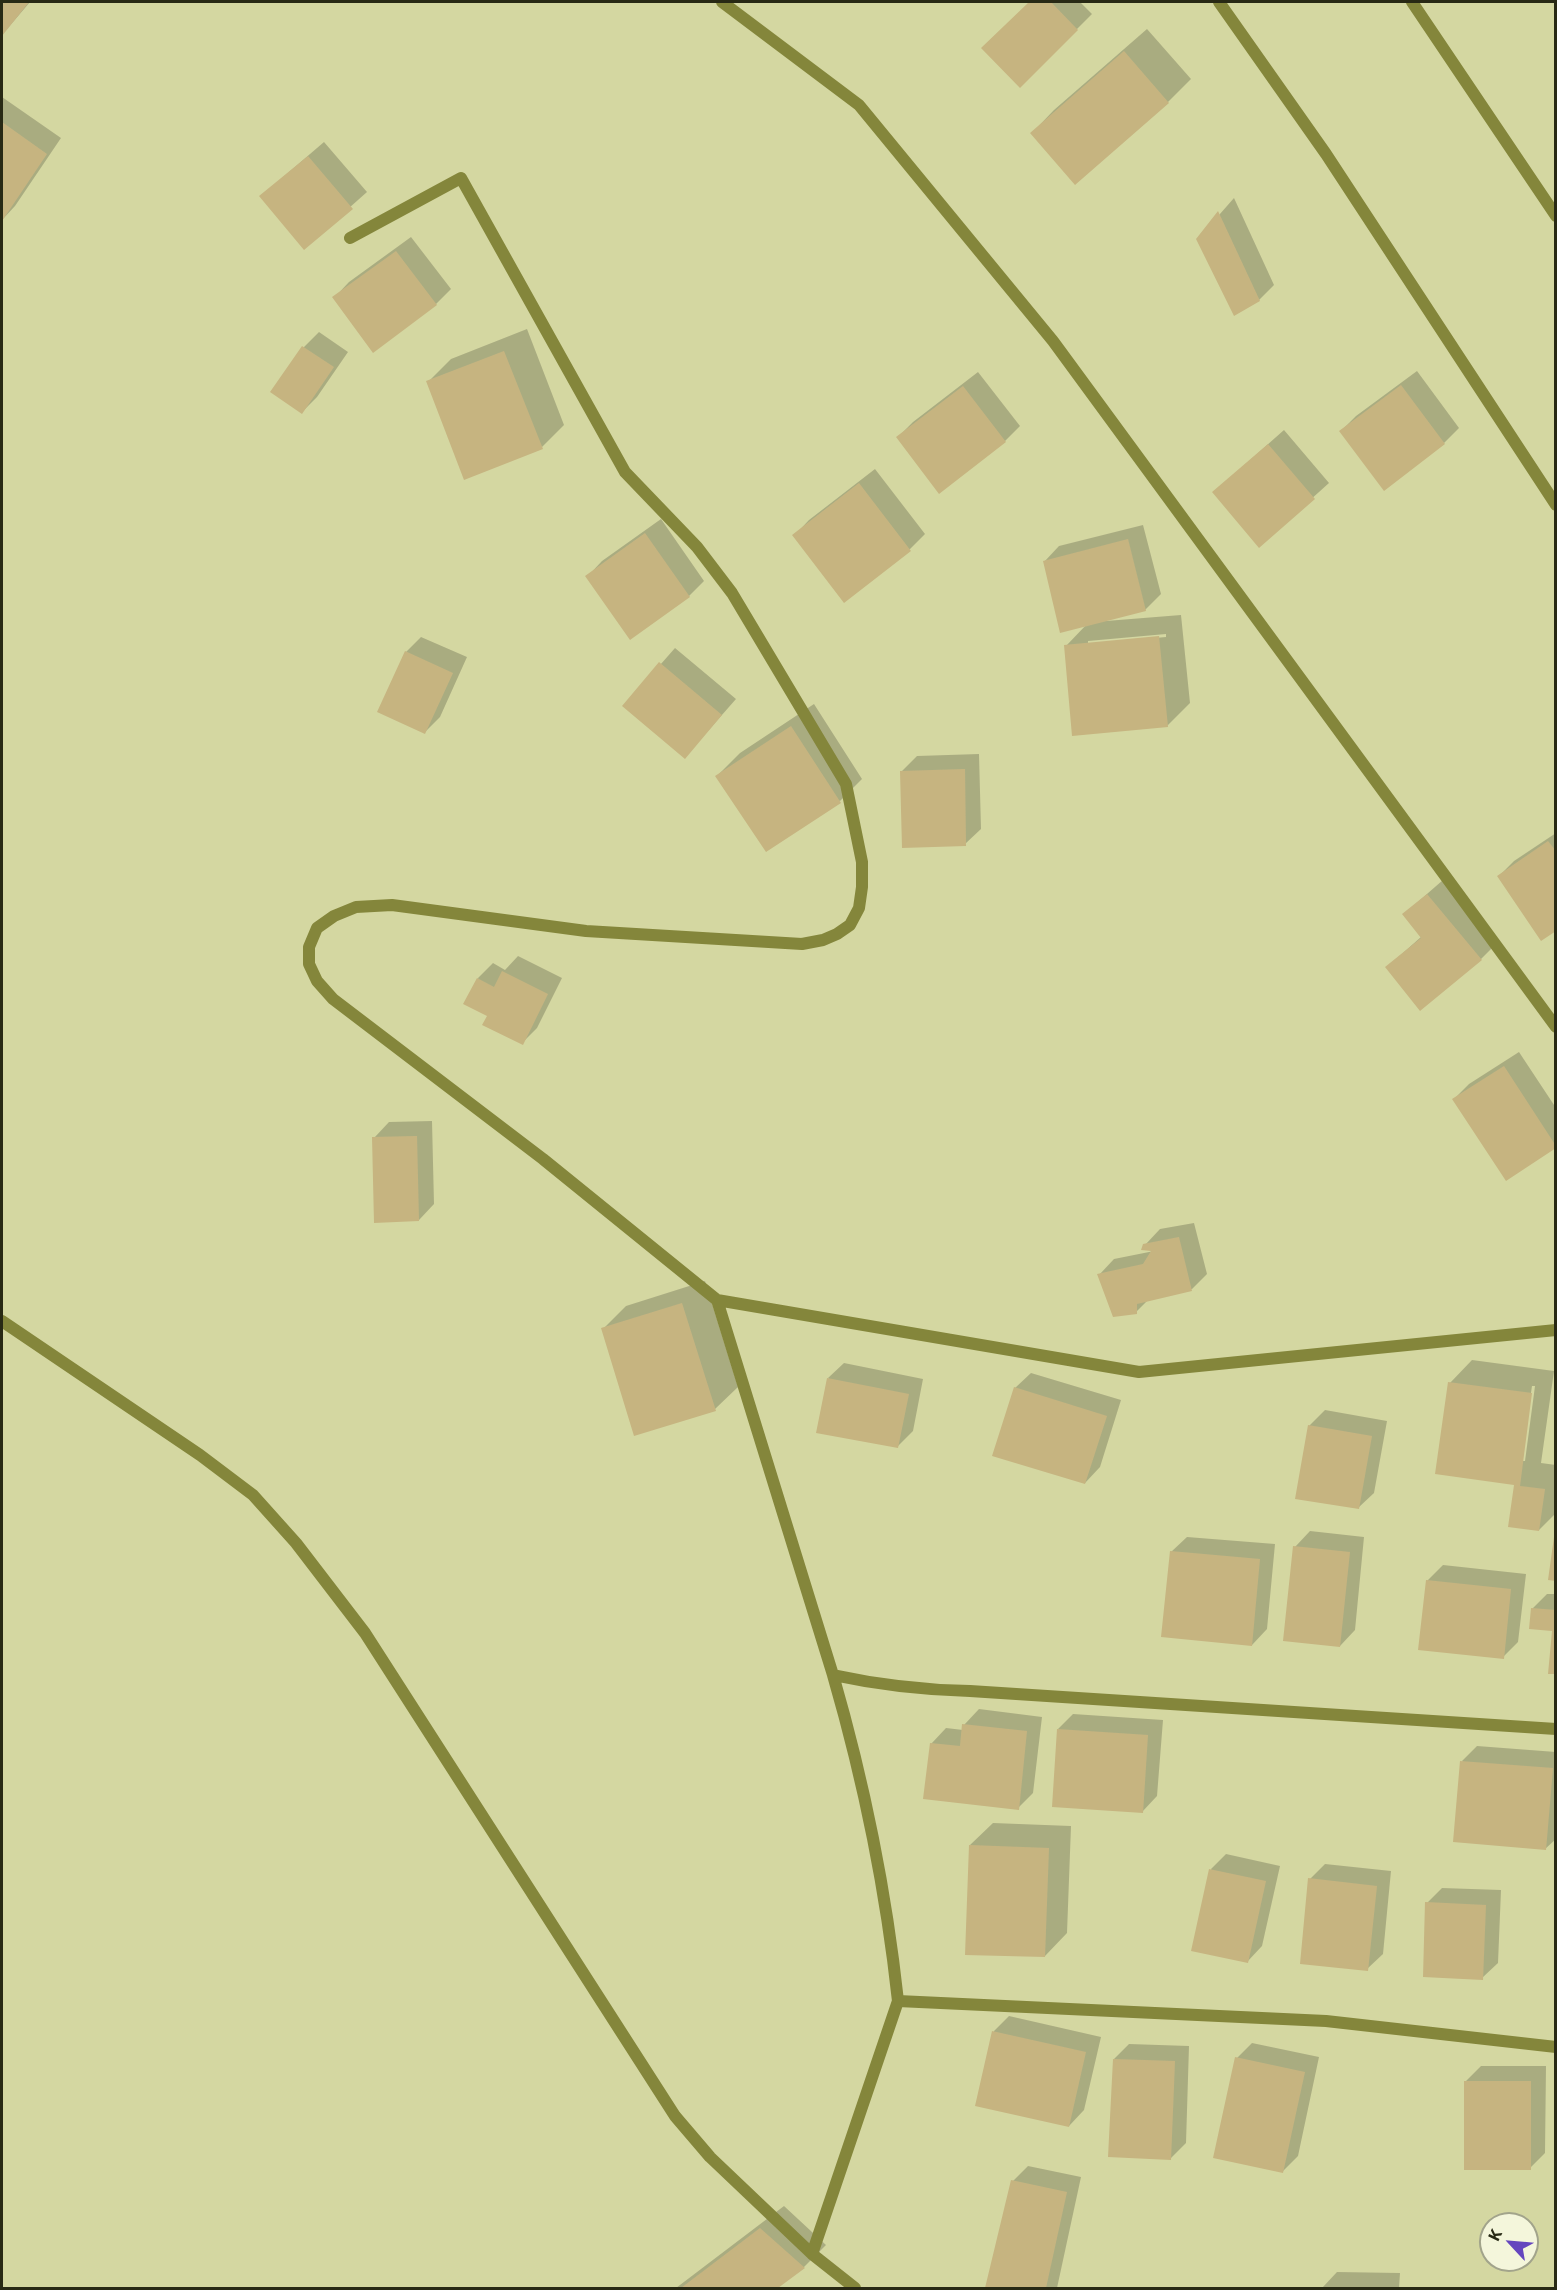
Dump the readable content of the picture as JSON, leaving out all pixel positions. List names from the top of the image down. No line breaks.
{"north":"top left"}
